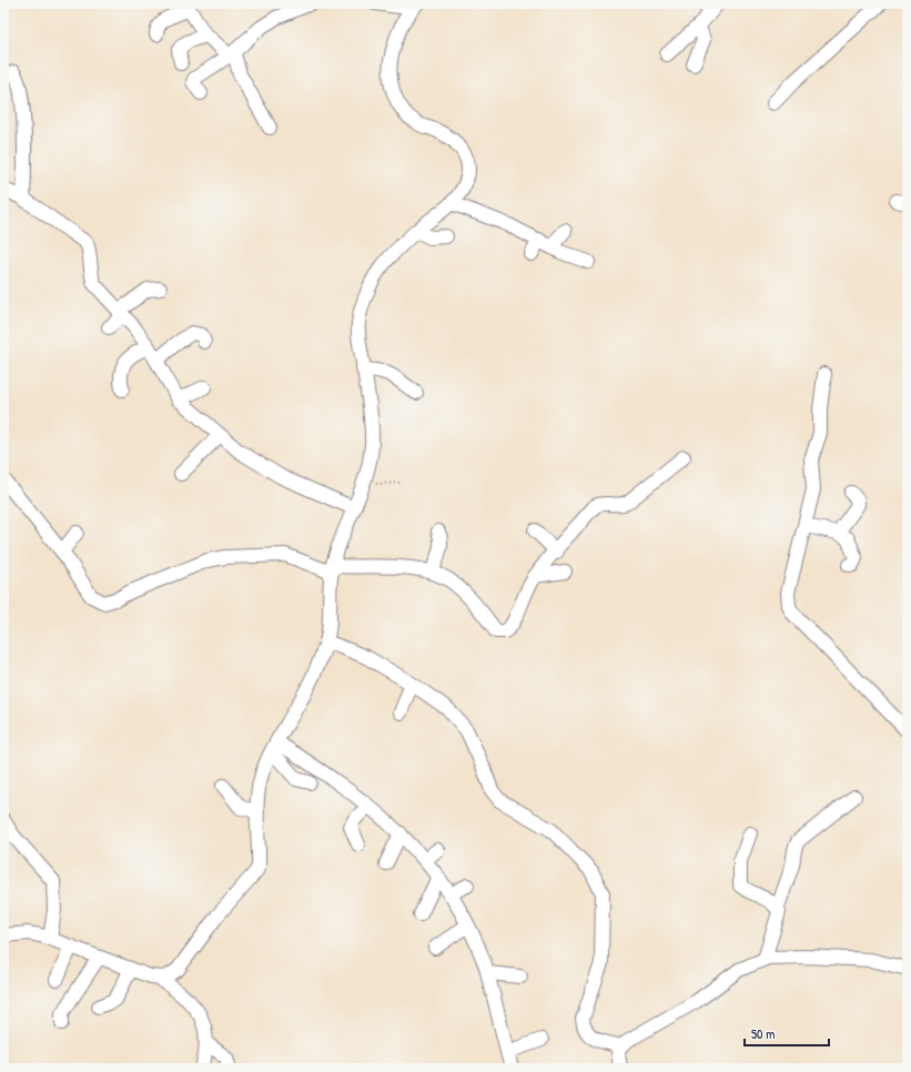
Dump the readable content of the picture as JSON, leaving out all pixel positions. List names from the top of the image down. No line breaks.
{"scale_bar":"50 m"}
